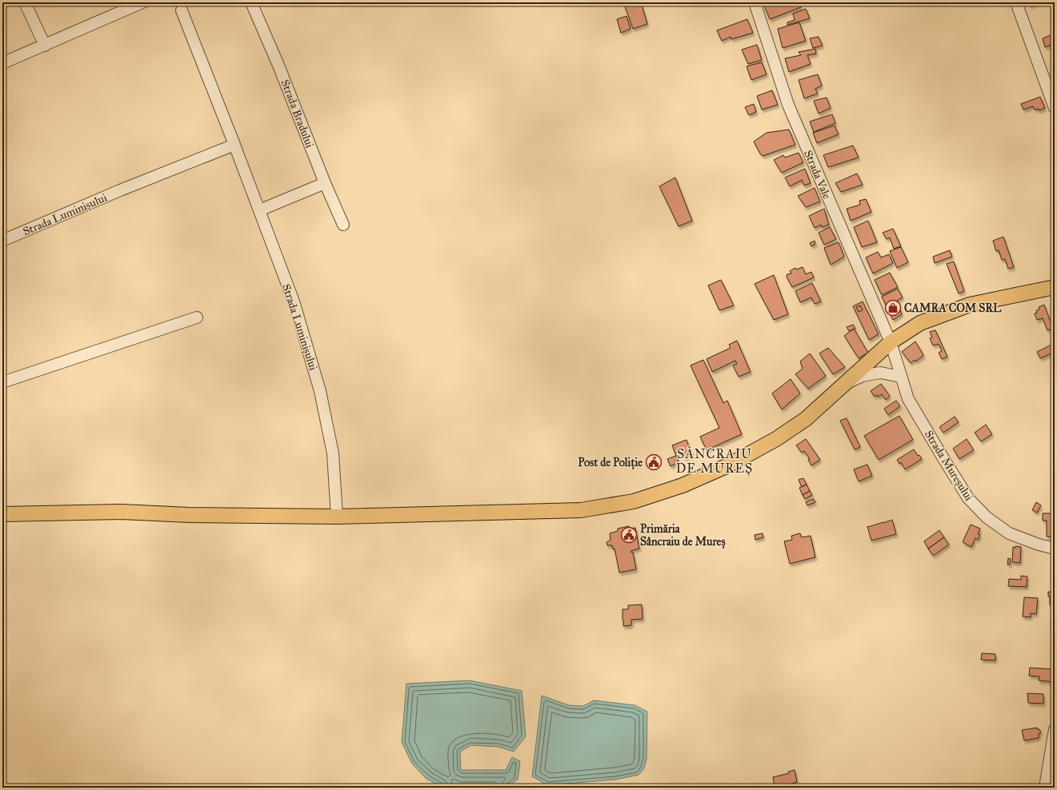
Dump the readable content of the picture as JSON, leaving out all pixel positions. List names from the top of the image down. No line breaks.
{"streets":{"street":["Strada Bradului","Strada Vale","Strada Luminișului","Strada Mureșului"]},"crossings":[["Strada Vale","Strada Mureșului"]],"districts":["SÂNCRAIU DE MUREȘ"],"places":{"shop":["CAMRA COM SRL"],"public building":["Post de Poliție","Primăria Sâncraiu de Mureș"]}}
